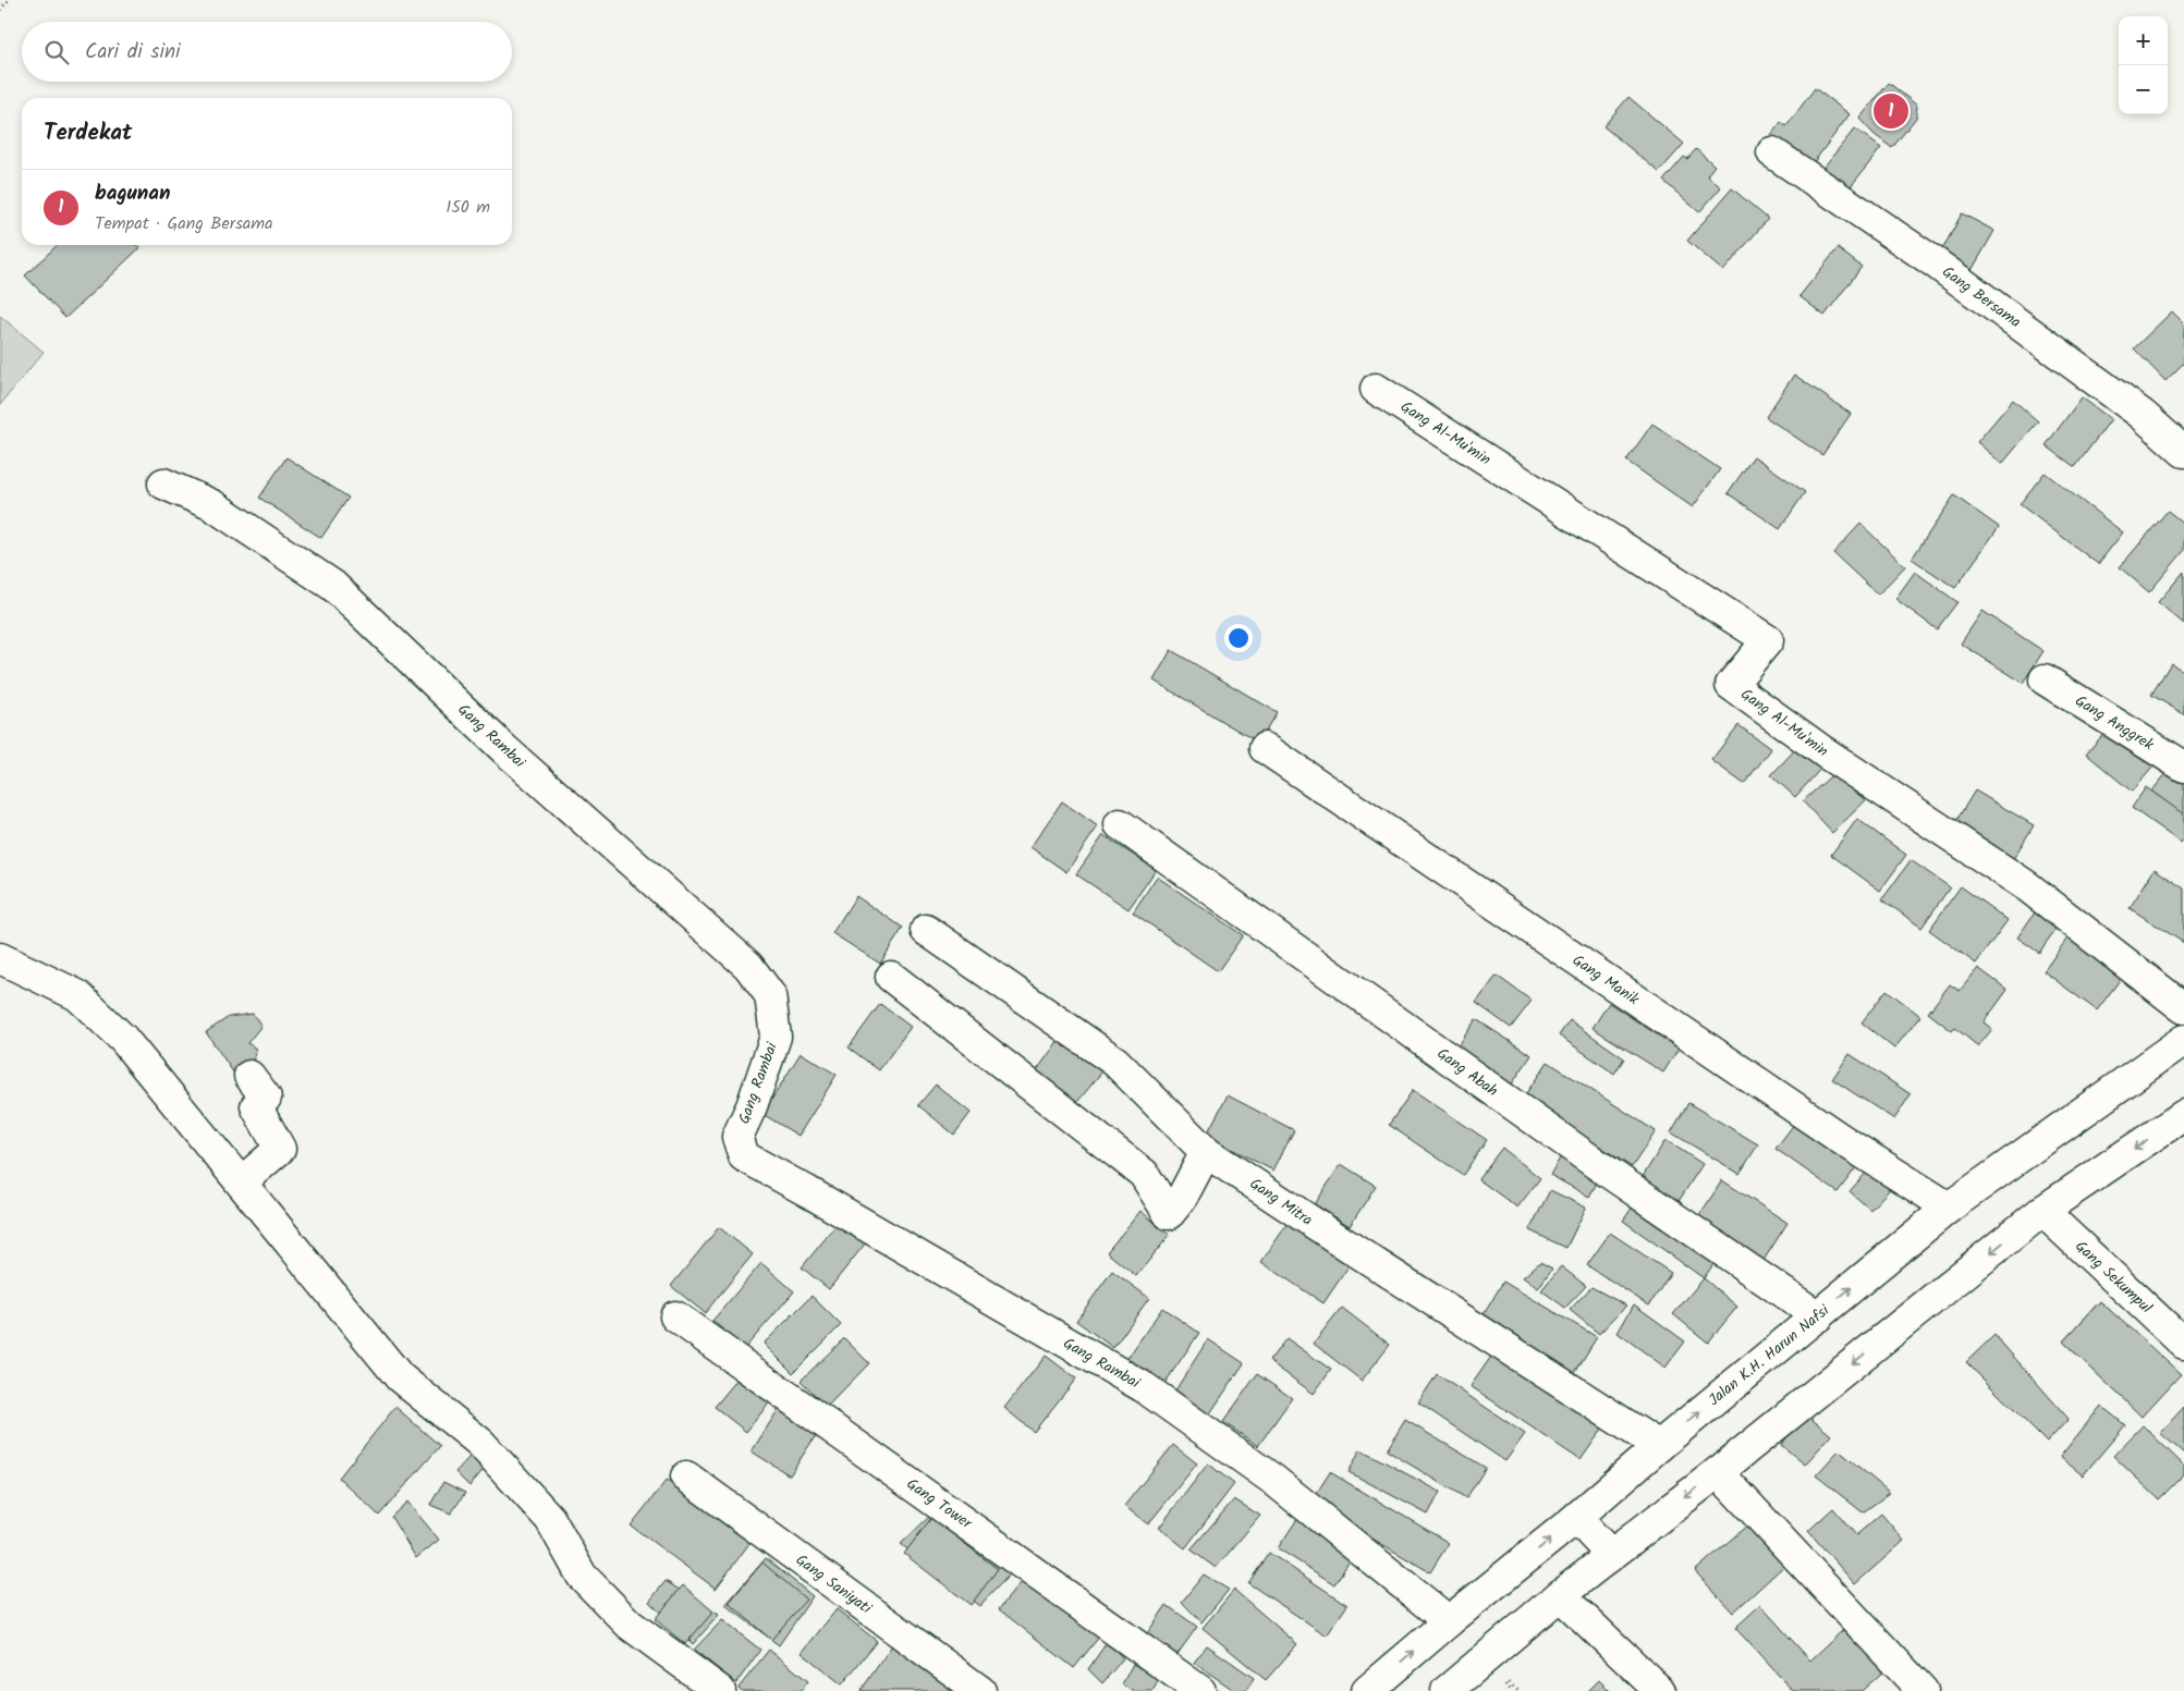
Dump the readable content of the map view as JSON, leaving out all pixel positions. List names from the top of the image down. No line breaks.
{"streets":{"street":["Gang Bersama","Gang Al-Mu'min","Gang Anggrek","Gang Rambai","Gang Manik","Gang Abah","Gang Mitra","Gang Sekumpul","Jalan K.H. Harun Nafsi","Gang Tower","Gang Saniyati"]},"crossings":[["Gang Rambai","Jalan K.H. Harun Nafsi"],["Gang Manik","Jalan K.H. Harun Nafsi"],["Gang Abah","Jalan K.H. Harun Nafsi"],["Gang Mitra","Jalan K.H. Harun Nafsi"]],"page":{"map_buttons":["+","−"],"search":"Cari di sini","pins":"1","heading":"Terdekat","list":[{"mark":"1","name":"bagunan","note":"Tempat · Gang Bersama","value":"150 m"}]}}
